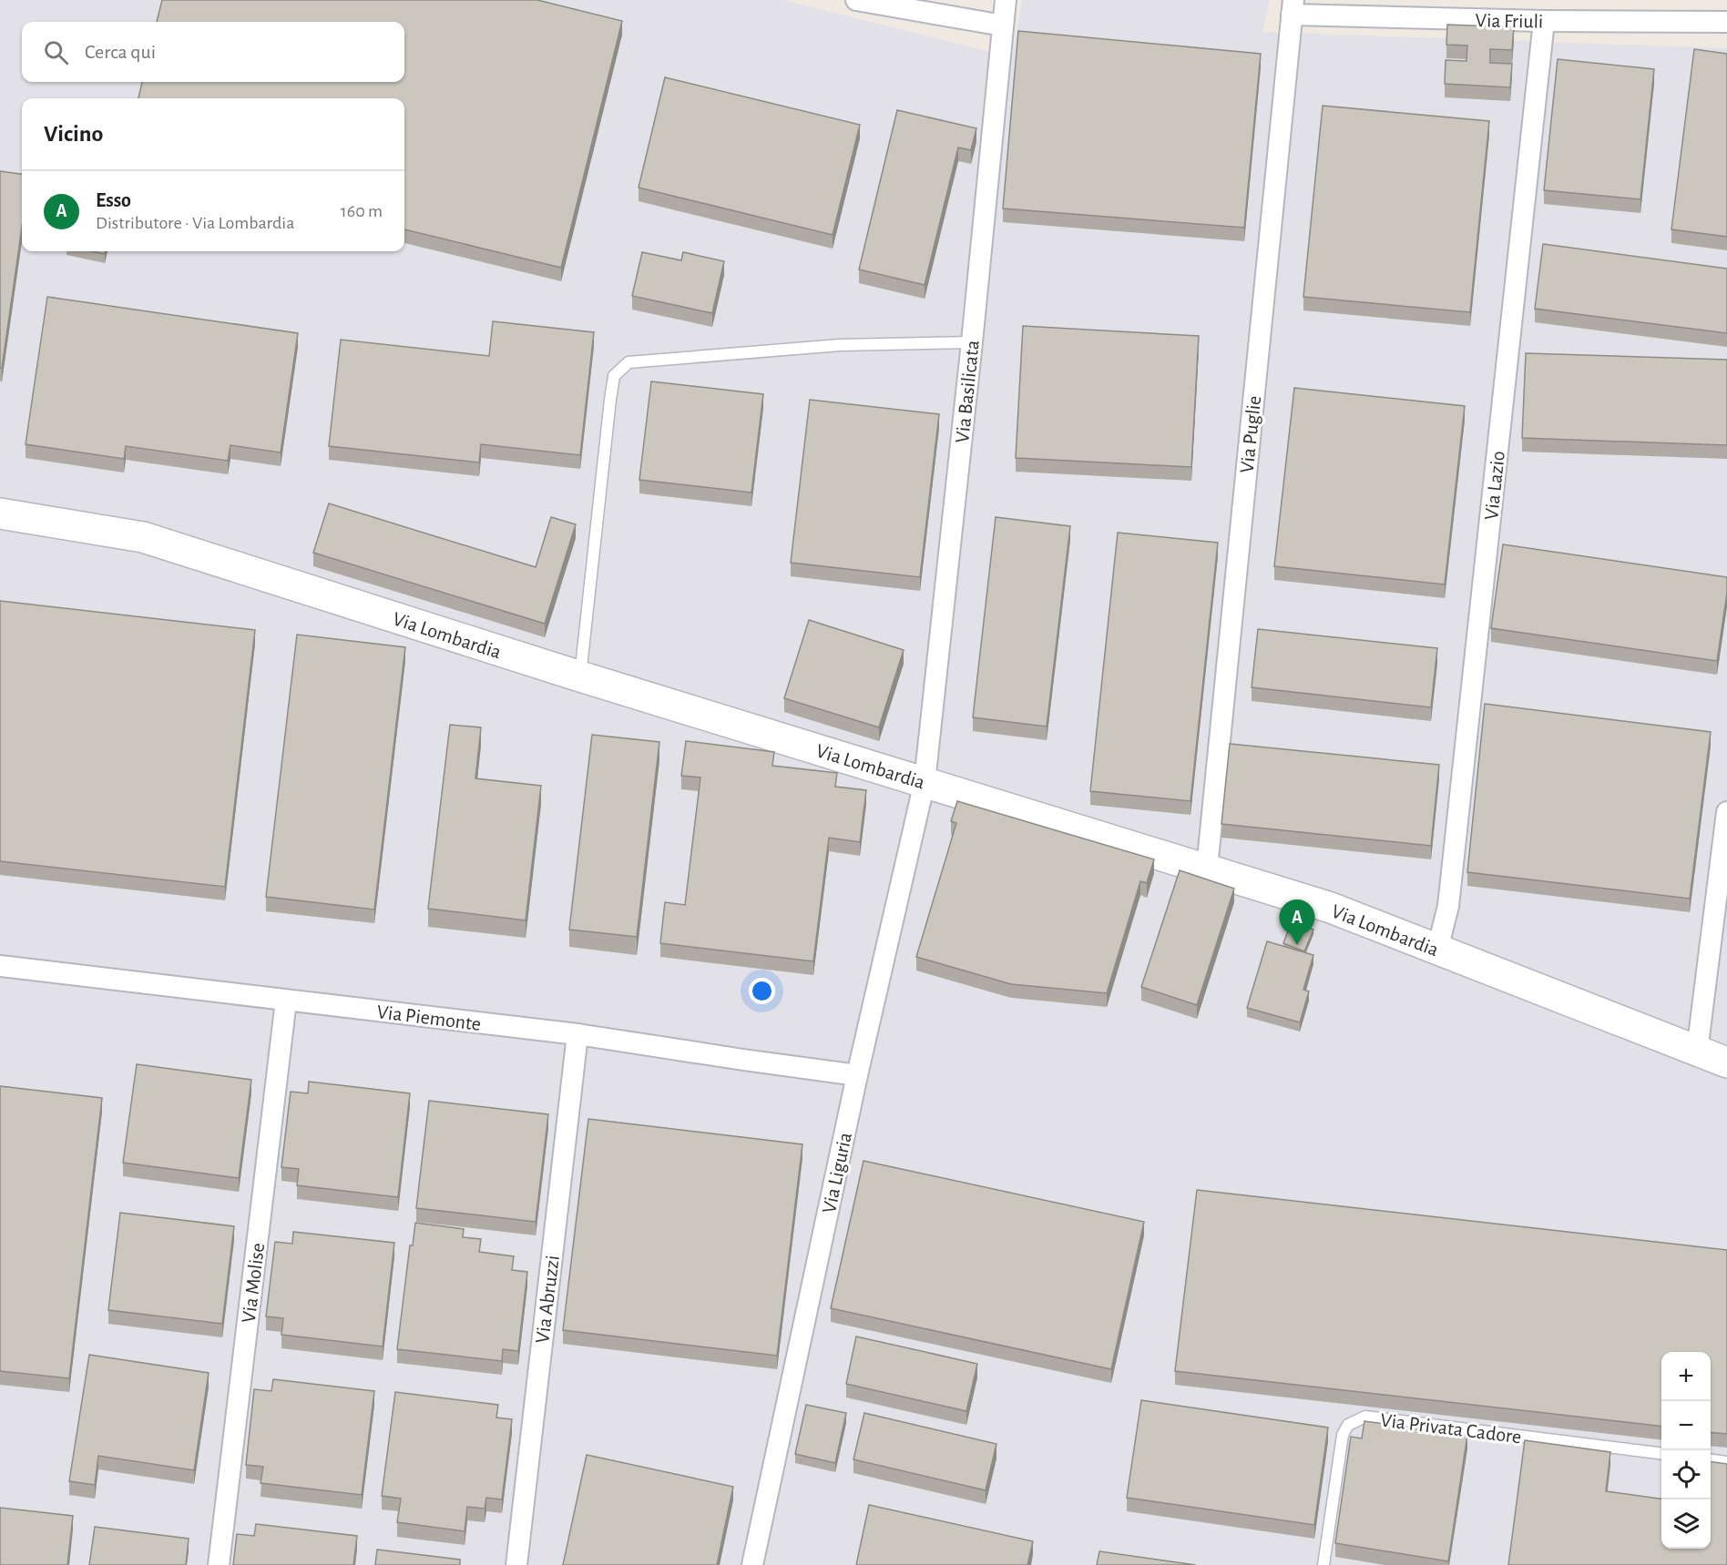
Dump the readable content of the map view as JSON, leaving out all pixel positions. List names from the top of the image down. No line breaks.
{"streets":{"street":["Via Friuli","Via Basilicata","Via Puglie","Via Lazio","Via Lombardia","Via Piemonte","Via Liguria","Via Molise","Via Abruzzi"],"lane":["Via Privata Cadore"]},"crossings":[["Via Friuli","Via Puglie"],["Via Friuli","Via Lazio"],["Via Basilicata","Via Lombardia"],["Via Basilicata","Via Liguria"],["Via Puglie","Via Lombardia"],["Via Lazio","Via Lombardia"],["Via Lombardia","Via Liguria"],["Via Piemonte","Via Liguria"],["Via Piemonte","Via Molise"],["Via Piemonte","Via Abruzzi"]],"page":{"search":"Cerca qui","heading":"Vicino","list":[{"mark":"A","name":"Esso","note":"Distributore · Via Lombardia","value":"160 m"}],"pins":"A","map_buttons":["+","−"]}}
